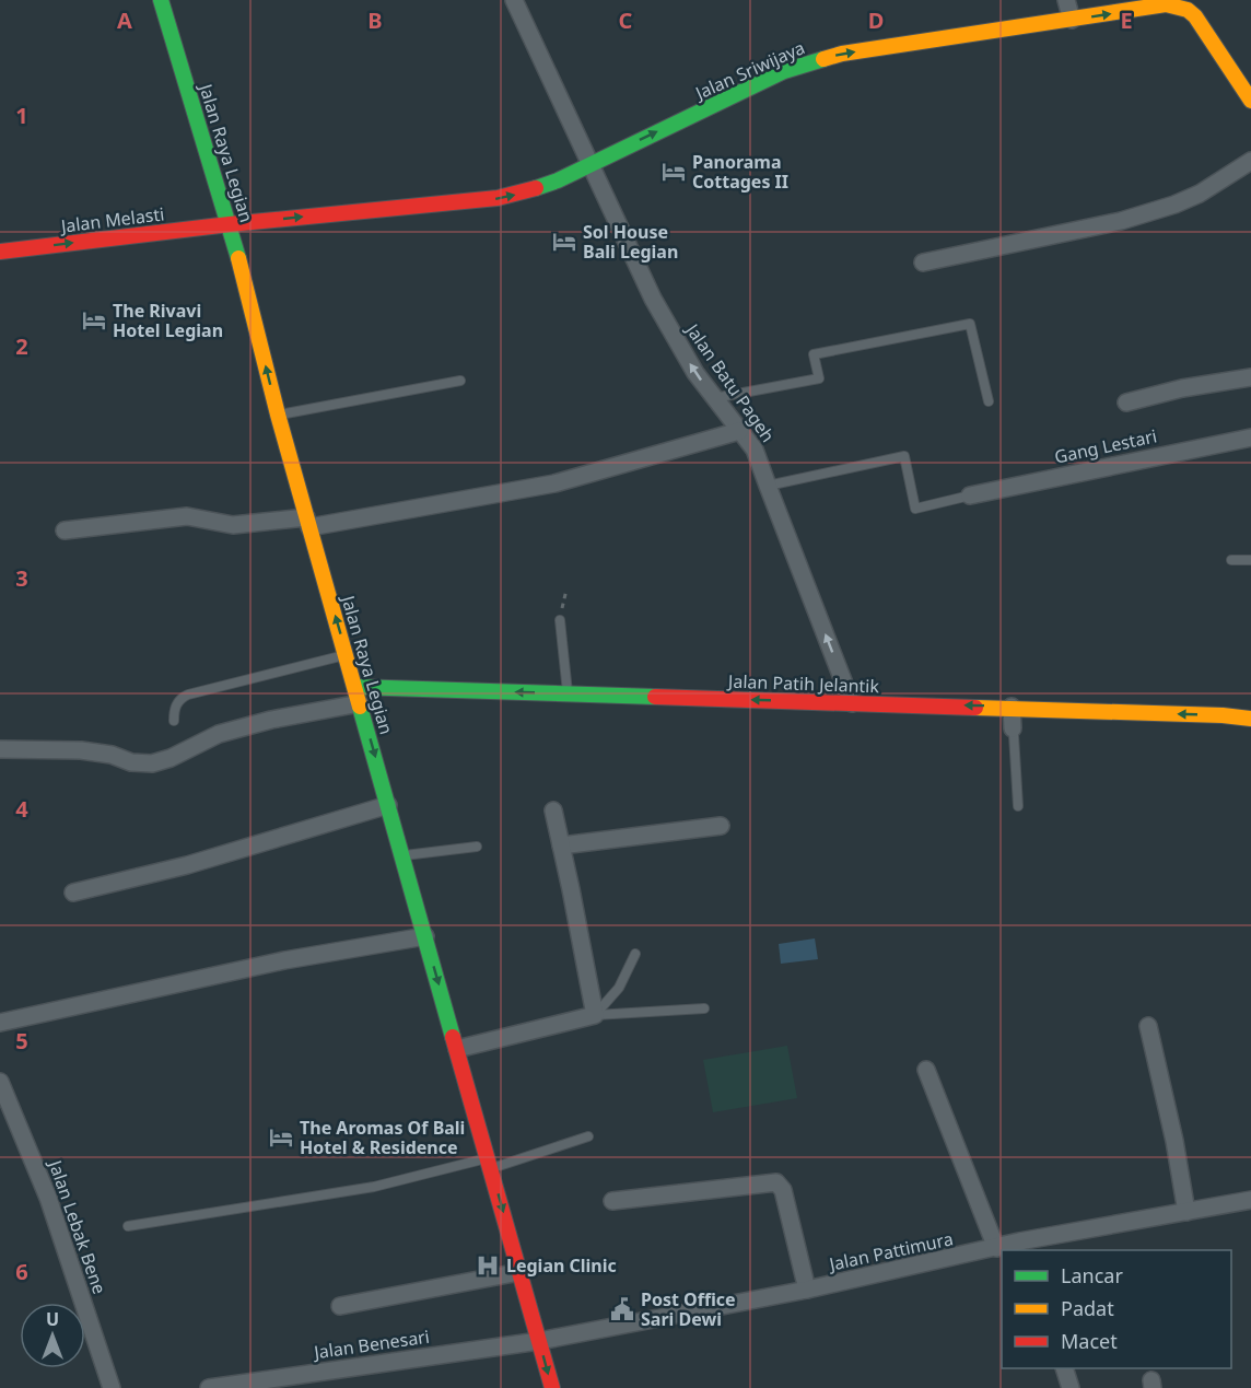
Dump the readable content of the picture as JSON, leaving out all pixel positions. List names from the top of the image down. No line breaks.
{"streets":{"street":["Jalan Sriwijaya","Jalan Raya Legian","Jalan Melasti","Jalan Batu Pageh","Gang Lestari","Jalan Patih Jelantik","Jalan Lebak Bene","Jalan Pattimura","Jalan Benesari"]},"crossings":[["Jalan Sriwijaya","Jalan Raya Legian"],["Jalan Sriwijaya","Jalan Melasti"],["Jalan Sriwijaya","Jalan Batu Pageh"],["Jalan Raya Legian","Jalan Melasti"],["Jalan Raya Legian","Jalan Patih Jelantik"],["Jalan Raya Legian","Jalan Pattimura"],["Jalan Raya Legian","Jalan Benesari"],["Jalan Batu Pageh","Jalan Patih Jelantik"],["Jalan Pattimura","Jalan Benesari"]],"one_way":["Jalan Sriwijaya","Jalan Melasti","Jalan Batu Pageh","Jalan Patih Jelantik"],"places":{"hotel":["Panorama Cottages II","Sol House Bali Legian","The Rivavi Hotel Legian","The Aromas Of Bali Hotel & Residence"],"hospital":["Legian Clinic"],"public building":["Post Office Sari Dewi"]},"legend":["Lancar","Padat","Macet"],"north":"top","grid":{"columns":["A","B","C","D","E"],"rows":["1","2","3","4","5","6"]}}
